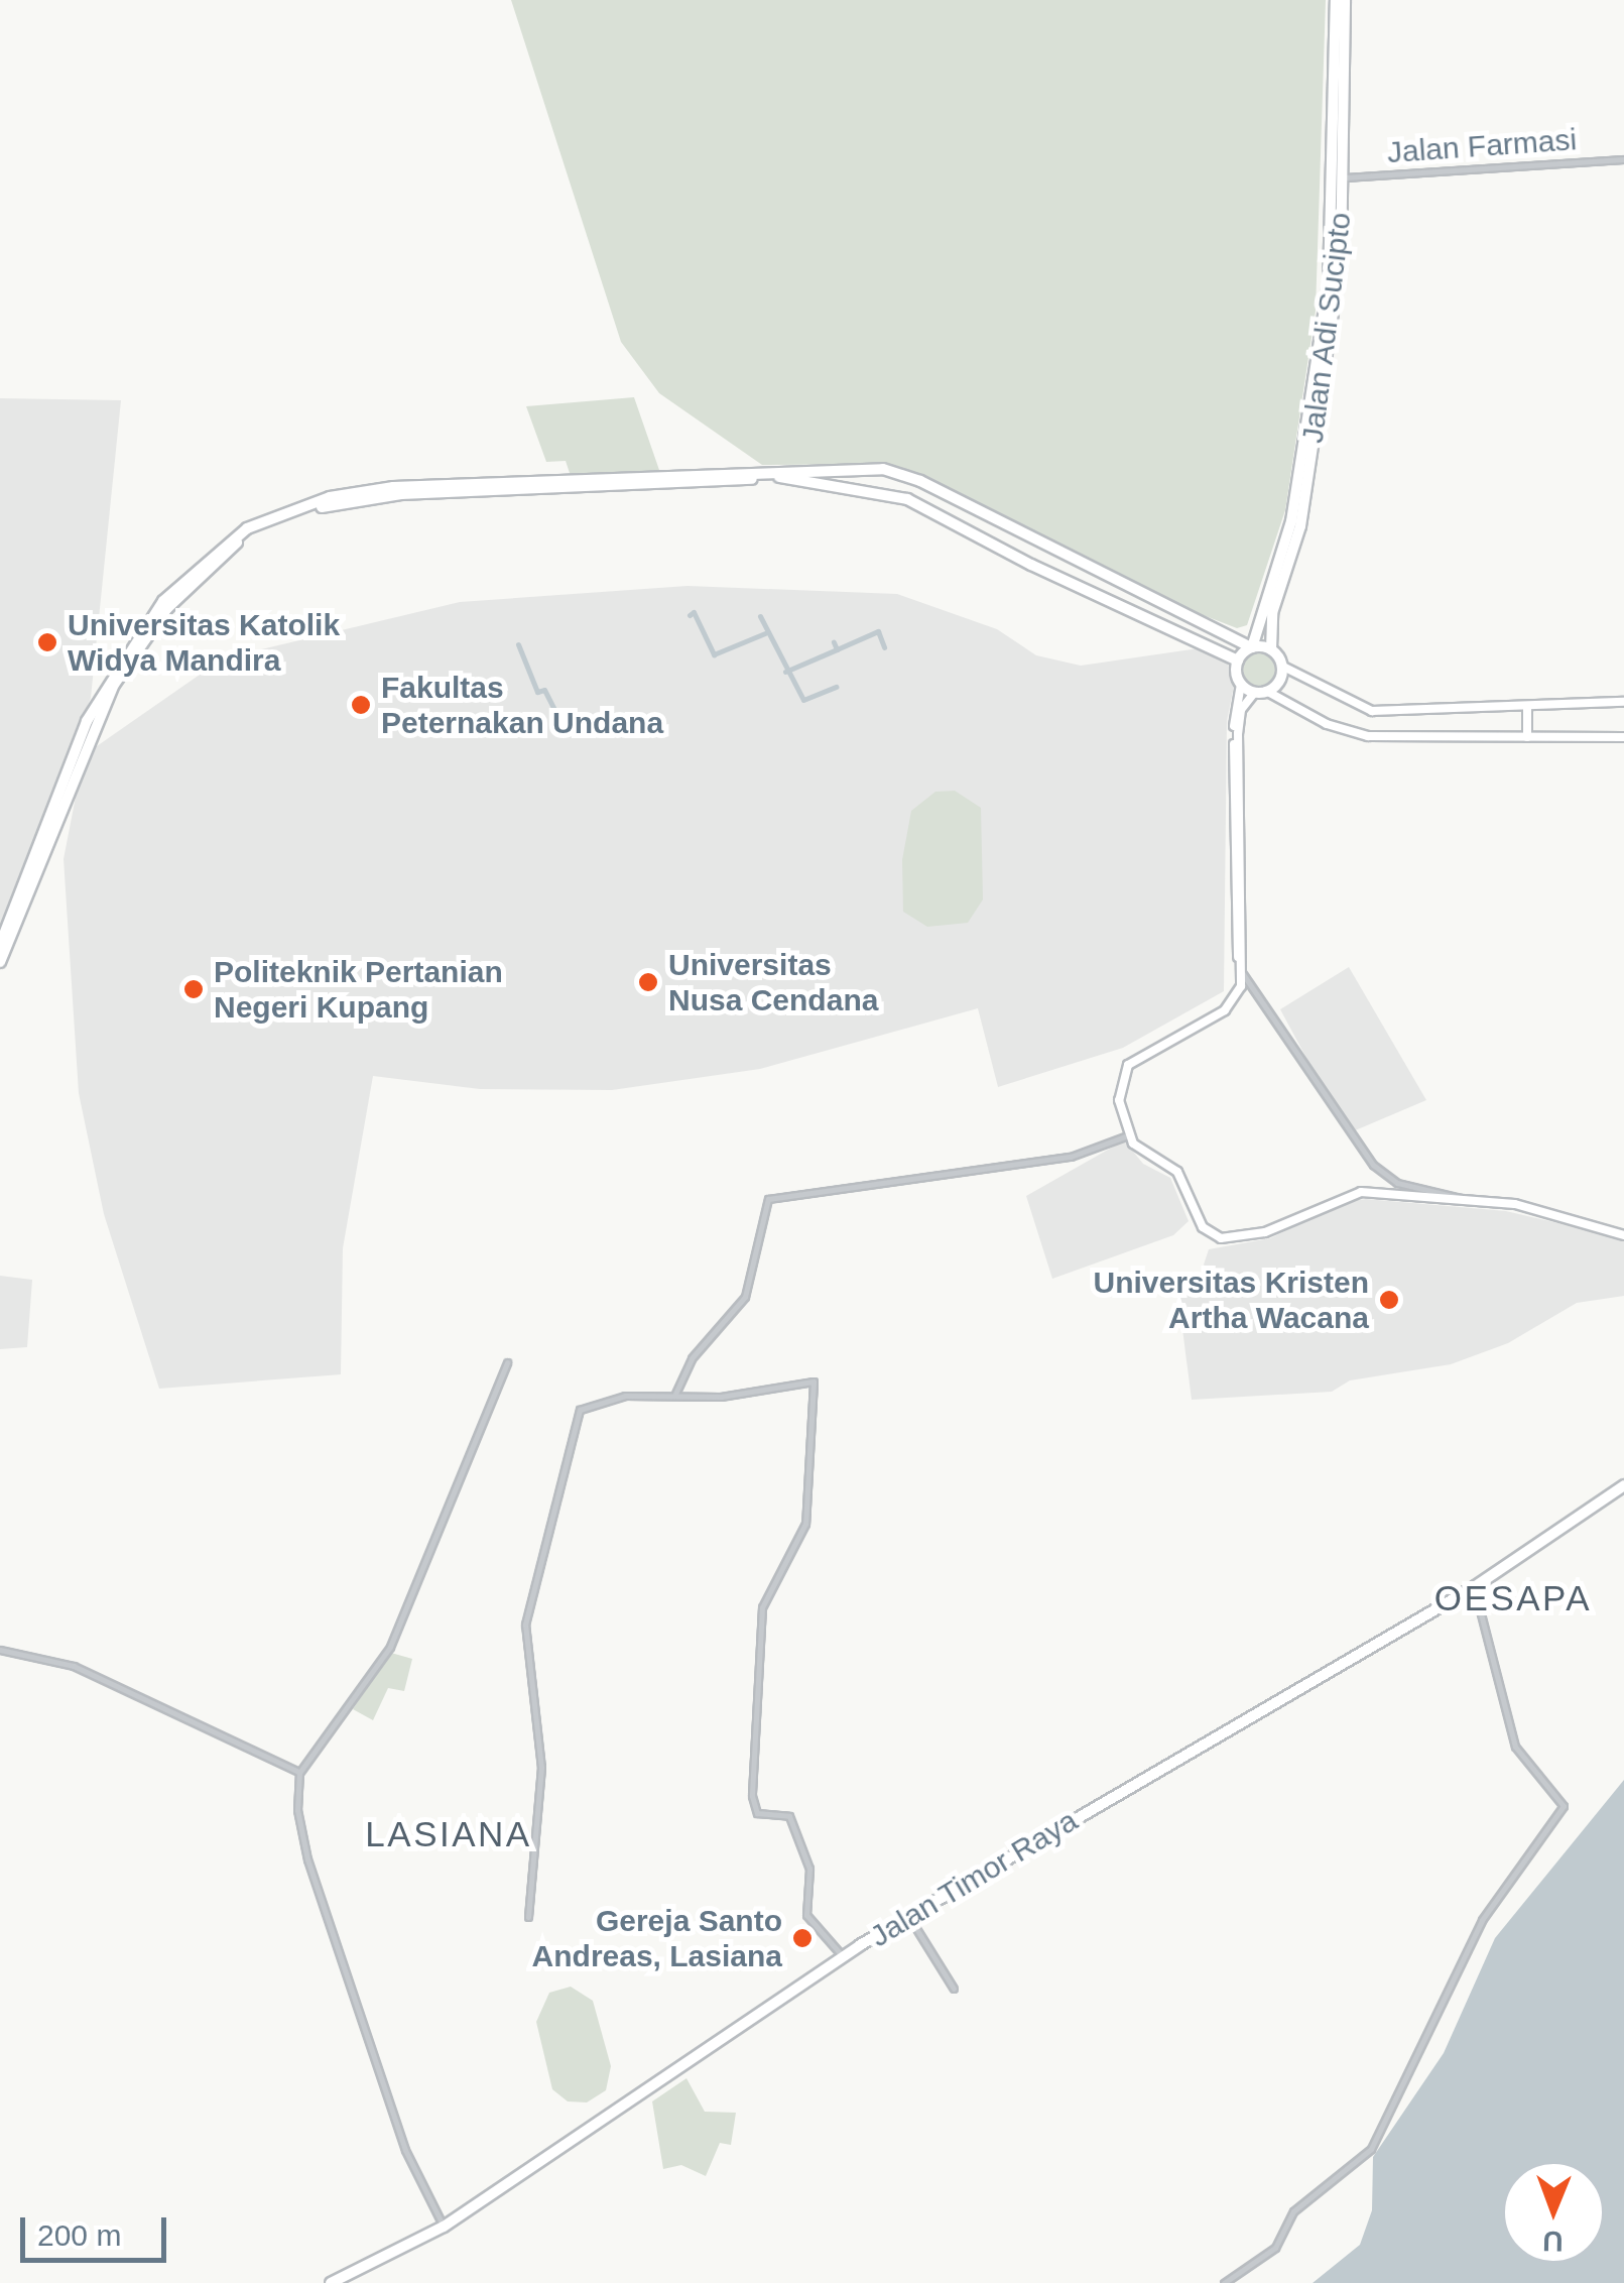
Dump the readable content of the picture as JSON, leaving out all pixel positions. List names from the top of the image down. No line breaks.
{"streets":{"highway":["Jalan Adi Sucipto","Jalan Timor Raya"],"street":["Jalan Farmasi"]},"crossings":[["Jalan Farmasi","Jalan Adi Sucipto"]],"districts":["OESAPA","LASIANA"],"places":["Universitas Katolik Widya Mandira","Fakultas Peternakan Undana","Universitas Nusa Cendana","Politeknik Pertanian Negeri Kupang","Universitas Kristen Artha Wacana","Gereja Santo Andreas, Lasiana"],"scale_bar":"200 m","north":"bottom"}
